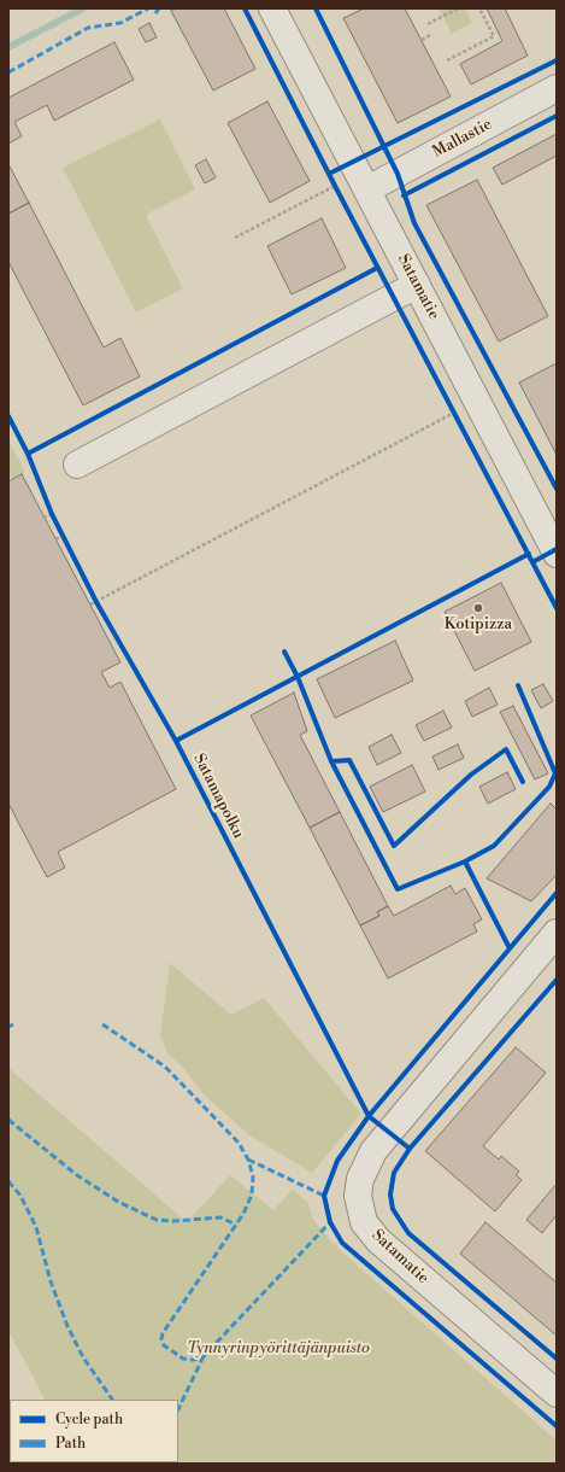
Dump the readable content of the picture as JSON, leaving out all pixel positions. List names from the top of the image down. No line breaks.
{"streets":{"street":["Mallastie","Satamatie"],"cycle path":["Satamapolku"]},"crossings":[["Mallastie","Satamatie"]],"parks":["Tynnyrinpyörittäjänpuisto"],"places":["Kotipizza"],"legend":["Cycle path","Path"]}
